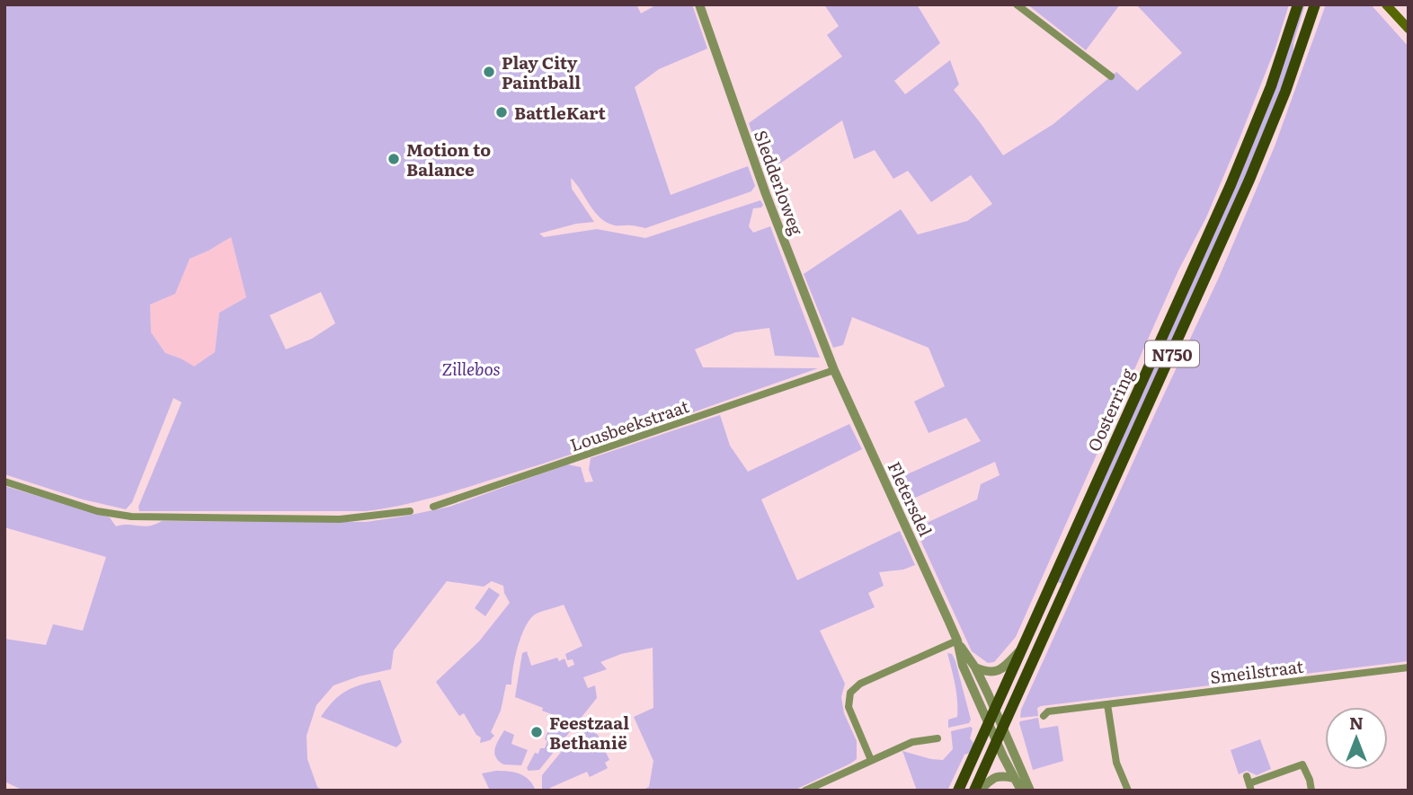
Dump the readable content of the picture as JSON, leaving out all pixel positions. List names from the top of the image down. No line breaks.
{"streets":{"main road":["N750","Oosterring"],"street":["Sledderloweg","Lousbeekstraat","Fletersdel","Smeilstraat"]},"crossings":[["Sledderloweg","Lousbeekstraat"],["Sledderloweg","Fletersdel"],["Oosterring","Fletersdel"],["Lousbeekstraat","Fletersdel"]],"parks":["Zillebos"],"places":["Play City Paintball","BattleKart","Motion to Balance","Feestzaal Bethanië"],"north":"top"}
